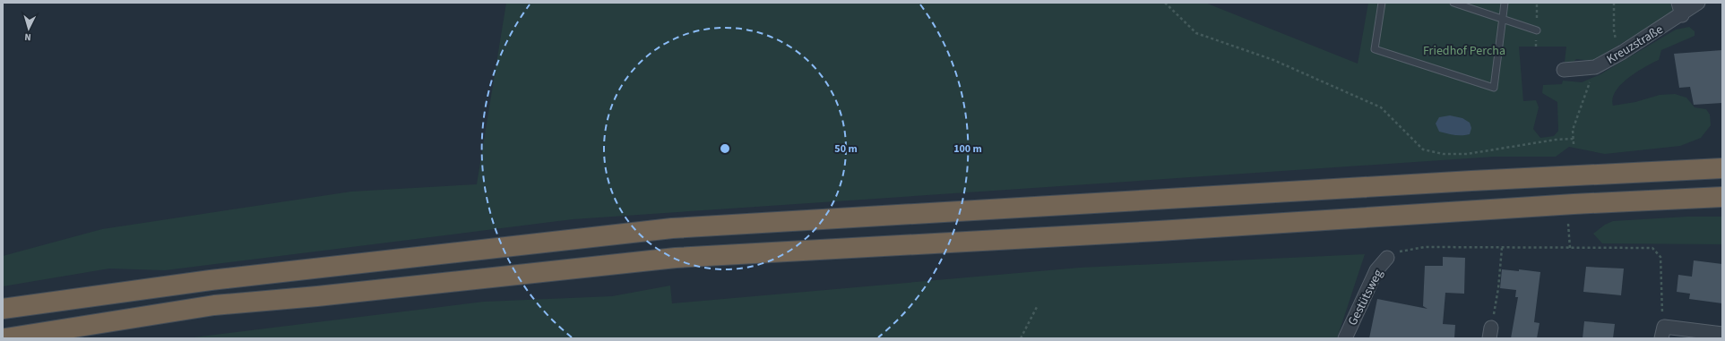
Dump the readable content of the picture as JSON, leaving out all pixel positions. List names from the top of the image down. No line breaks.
{"streets":{"street":["Kreuzstraße","Gestütsweg"]},"parks":["Friedhof Percha"],"north":"bottom","rings":["50 m","100 m"]}
